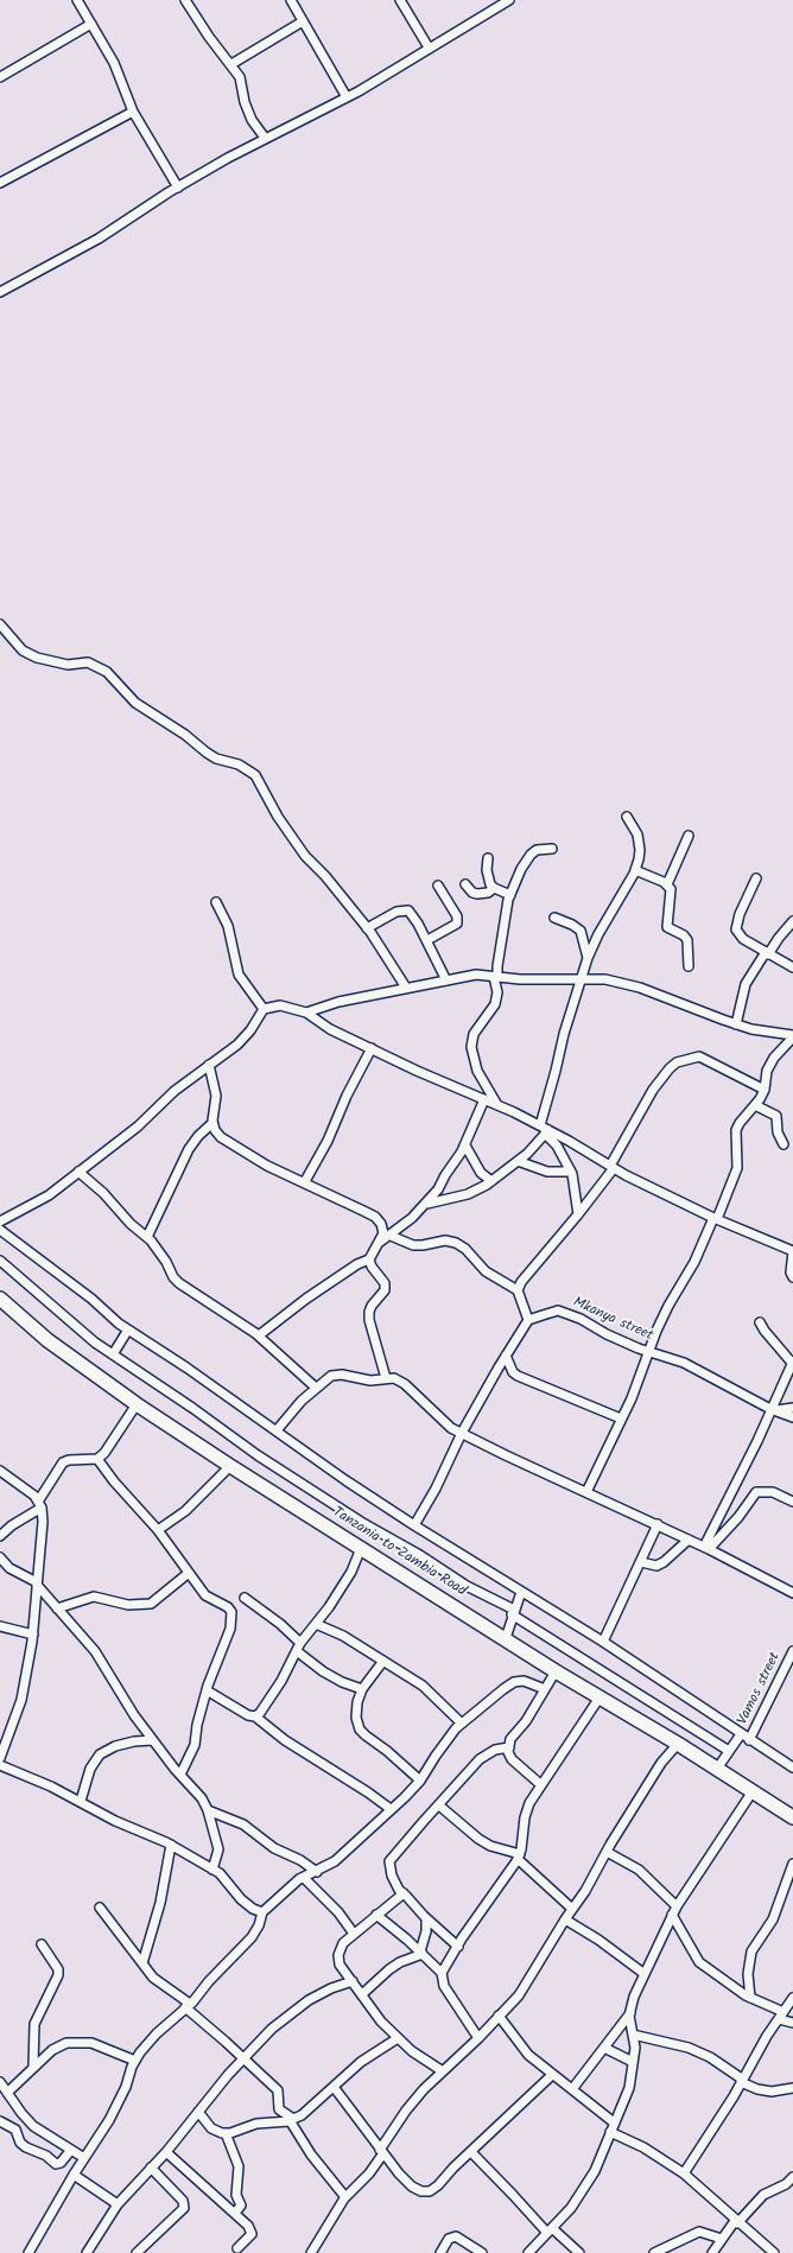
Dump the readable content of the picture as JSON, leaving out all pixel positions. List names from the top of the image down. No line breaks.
{"streets":{"highway":["Tanzania to Zambia Road"],"street":["Mkanya street","Vamos street"]}}
